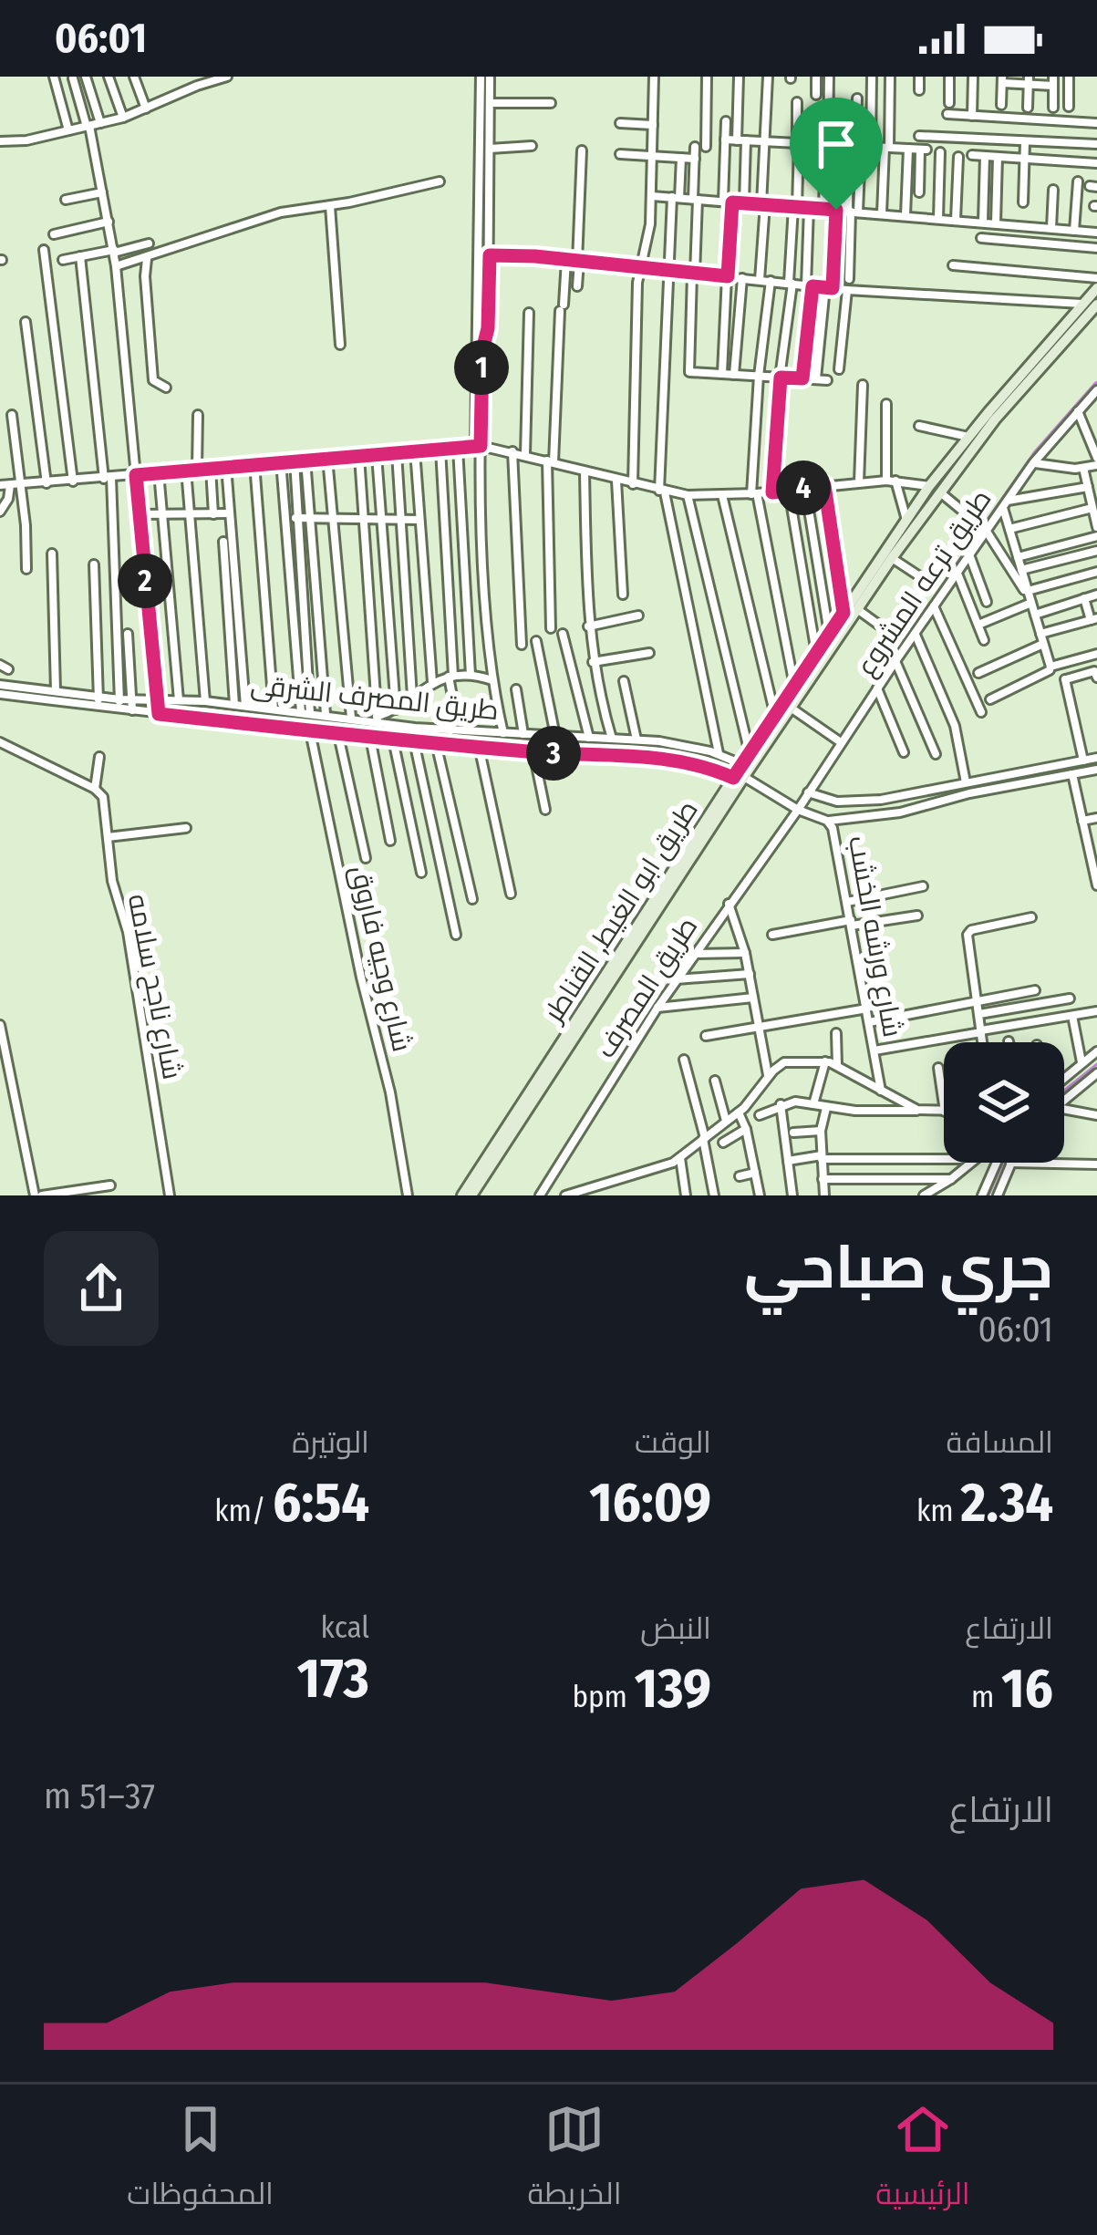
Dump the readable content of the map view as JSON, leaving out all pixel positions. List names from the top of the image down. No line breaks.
{"streets":{"main road":["طريق ابو الغيط, القناطر"],"street":["طريق ترعه المشروع","طريق المصرف الشرقى","شارع ورشه الخشب","شارع وجيه فاروق","شارع ناجح سلامه","طريق المصرف"]},"crossings":[["طريق ترعه المشروع","شارع ورشه الخشب"],["طريق ترعه المشروع","طريق المصرف"],["طريق المصرف الشرقى","طريق ابو الغيط, القناطر"],["طريق المصرف الشرقى","شارع ورشه الخشب"],["طريق المصرف الشرقى","شارع وجيه فاروق"],["طريق ابو الغيط, القناطر","شارع ورشه الخشب"],["شارع ورشه الخشب","طريق المصرف"]],"page":{"status":"06:01","pins":["1","4","2","3"],"heading":["جري صباحي","06:01"],"stats":[["المسافة","2.34 km"],["الوقت","16:09"],["الوتيرة","6:54 /km"],["الارتفاع","16 m"],["النبض","139 bpm"],["kcal","173"]],"chart":["الارتفاع","37–51 m"],"tabs":["الرئيسية","الخريطة","المحفوظات"]}}
